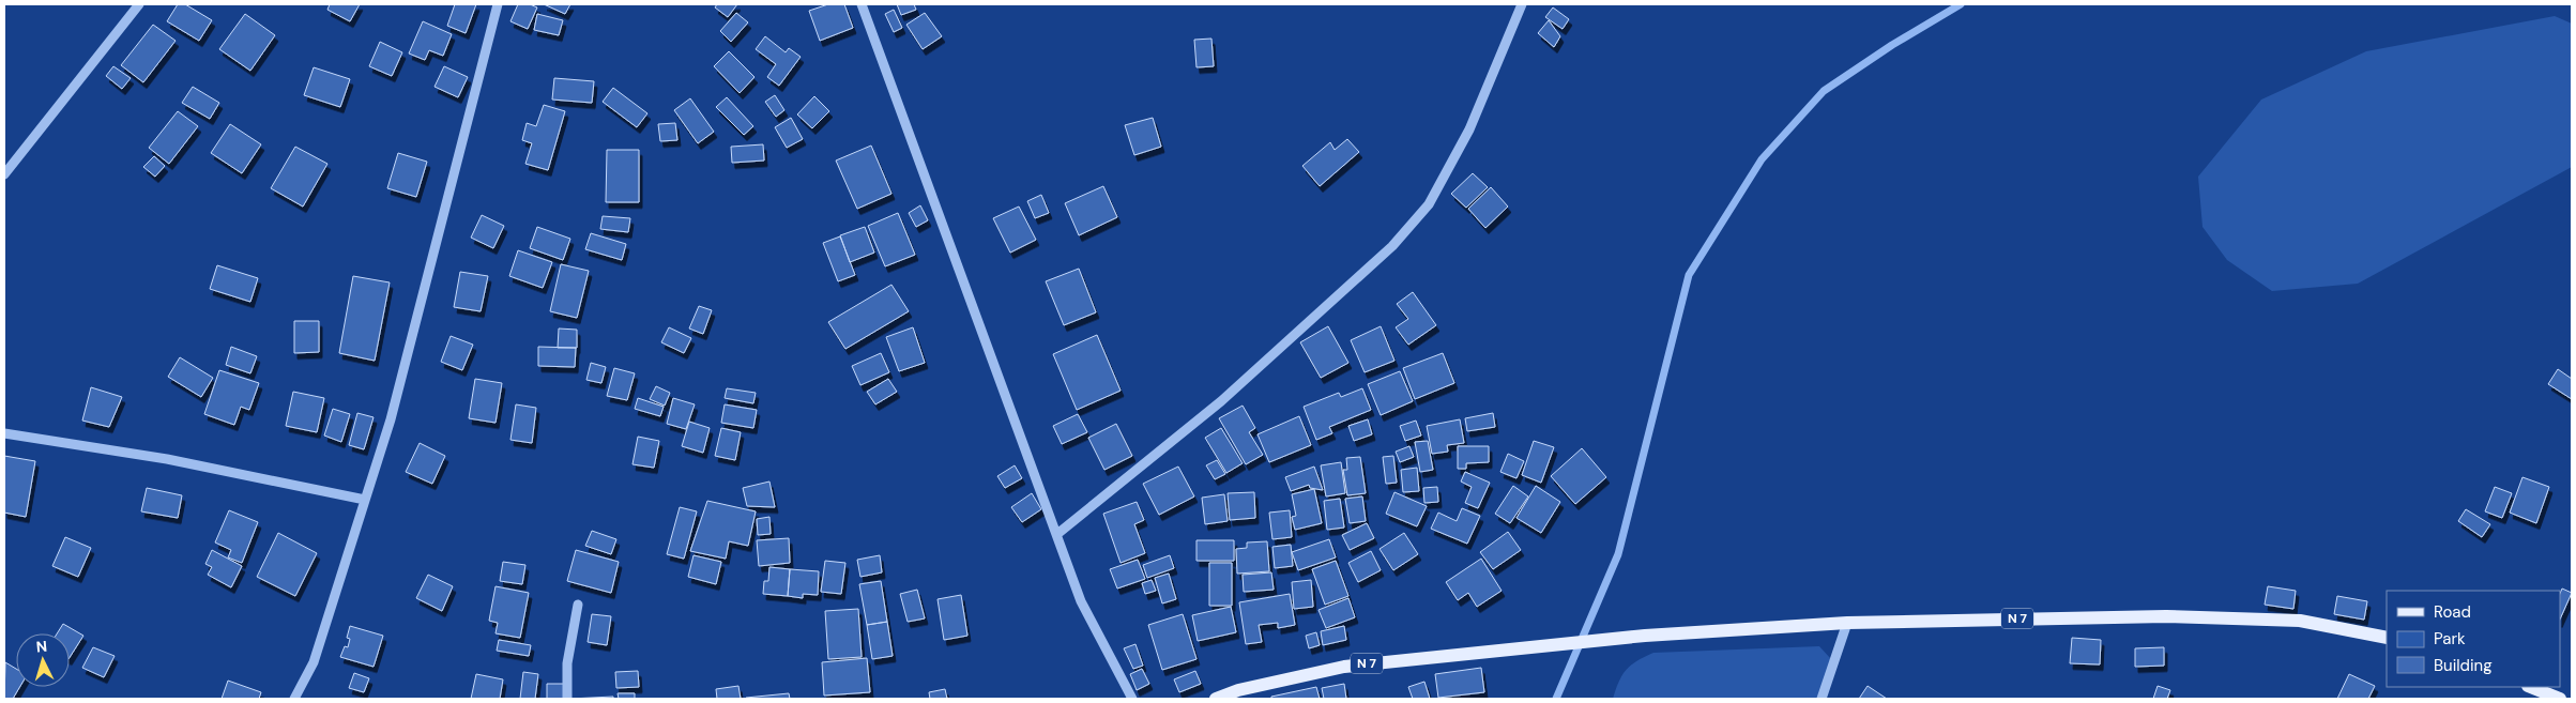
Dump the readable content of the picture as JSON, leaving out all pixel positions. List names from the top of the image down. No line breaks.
{"streets":{"main road":["N 7"]},"legend":["Road","Park","Building"],"north":"top"}
